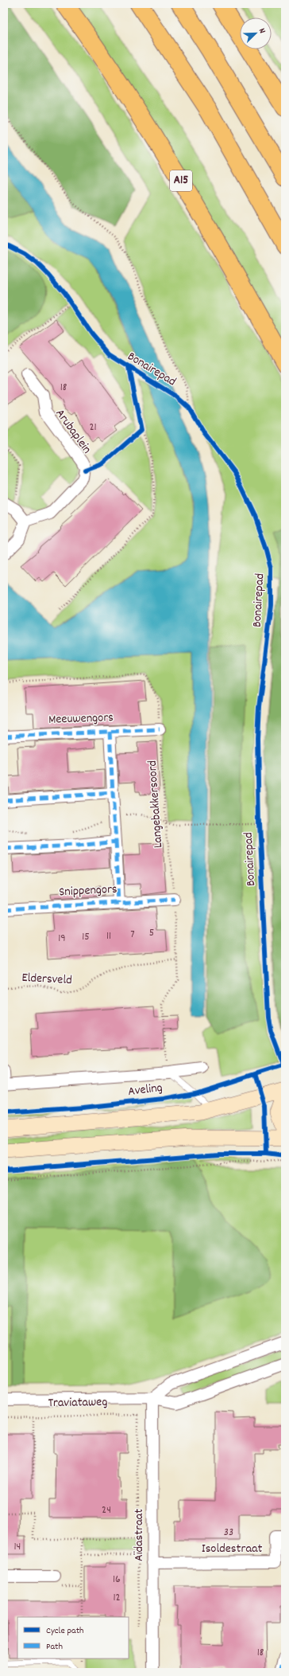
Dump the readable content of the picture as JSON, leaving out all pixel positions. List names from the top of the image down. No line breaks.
{"streets":{"highway":["A15"],"main road":["Aveling"],"street":["Arubaplein","Meeuwengors","Snippengors","Traviataweg","Aïdastraat","Isoldestraat"],"path":["Langebakkersoord","Eldersveld"],"cycle path":["Bonairepad"]},"crossings":[["Meeuwengors","Langebakkersoord"],["Langebakkersoord","Snippengors"],["Langebakkersoord","Eldersveld"],["Langebakkersoord","Aveling"],["Traviataweg","Aïdastraat"],["Aïdastraat","Isoldestraat"]],"house_numbers":["18","21","5","7","11","15","19","24","33","14","16","12","18"],"legend":["Cycle path","Path"],"north":"top right"}
